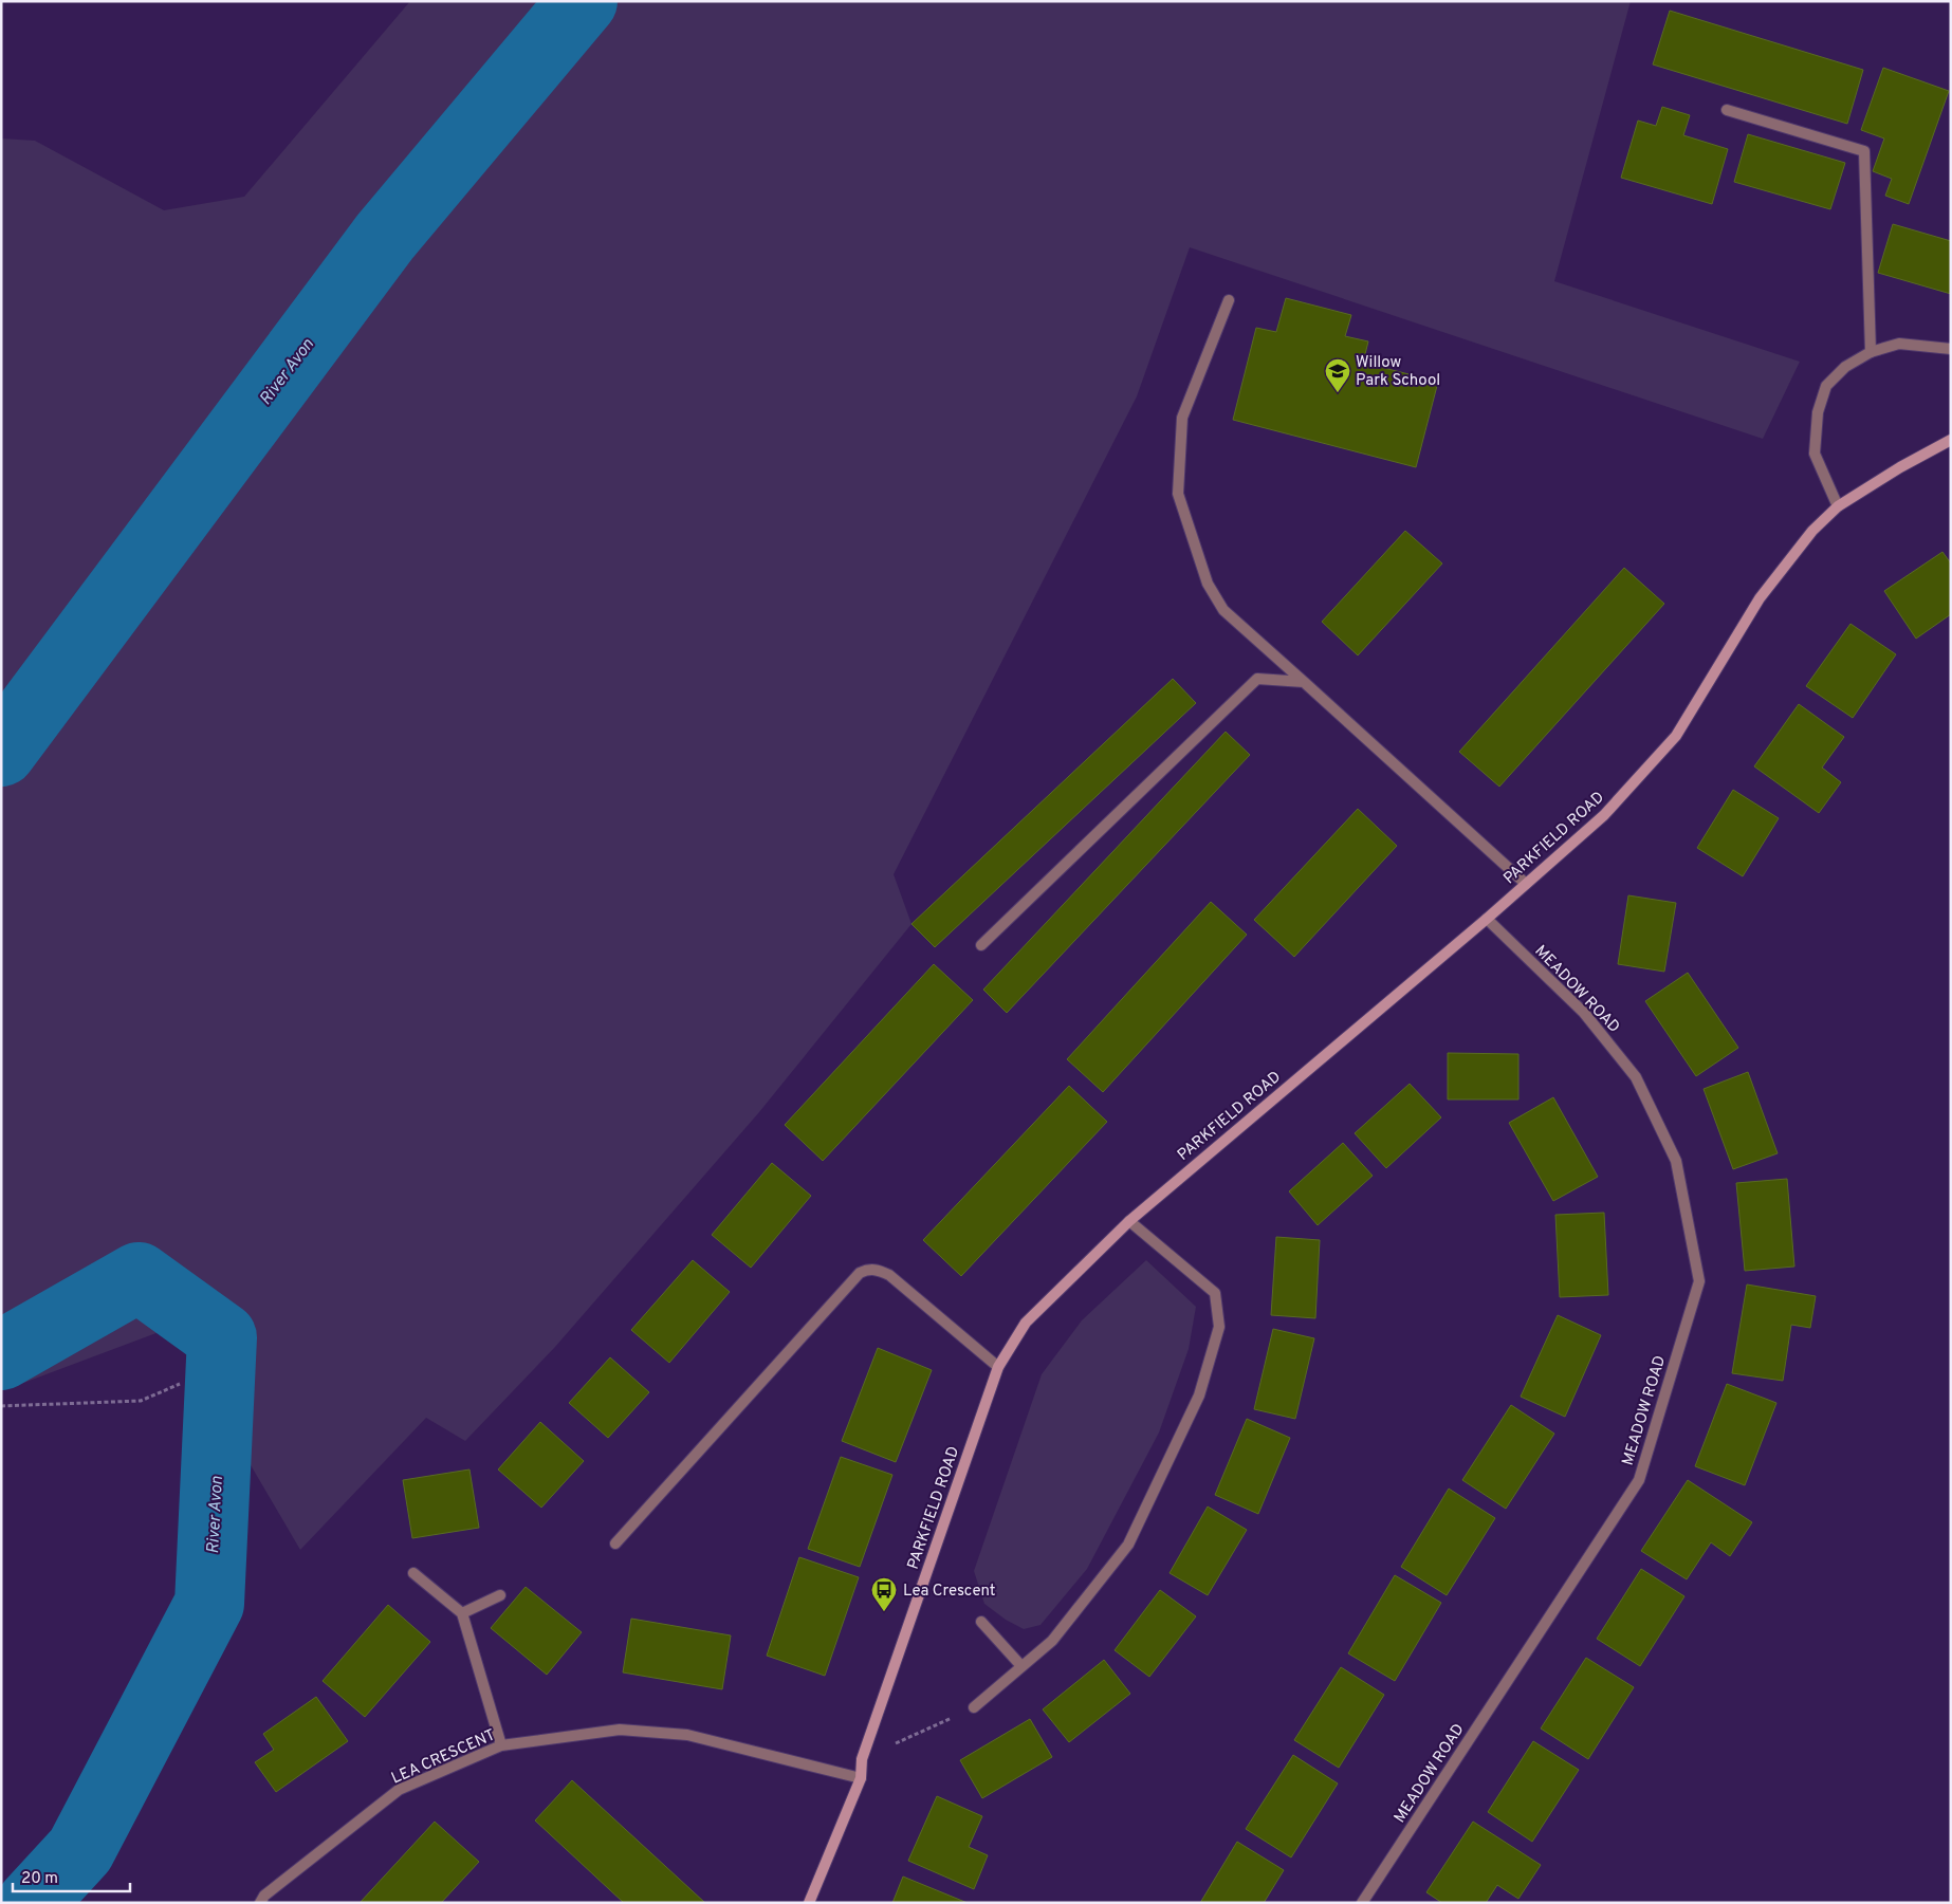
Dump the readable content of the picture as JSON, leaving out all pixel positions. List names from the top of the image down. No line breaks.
{"streets":{"street":["PARKFIELD ROAD","MEADOW ROAD","LEA CRESCENT"]},"crossings":[["PARKFIELD ROAD","MEADOW ROAD"],["PARKFIELD ROAD","LEA CRESCENT"]],"water":["River Avon"],"places":{"school or university":["Willow Park School"],"bus stop":["Lea Crescent"]},"scale_bar":"20 m"}
